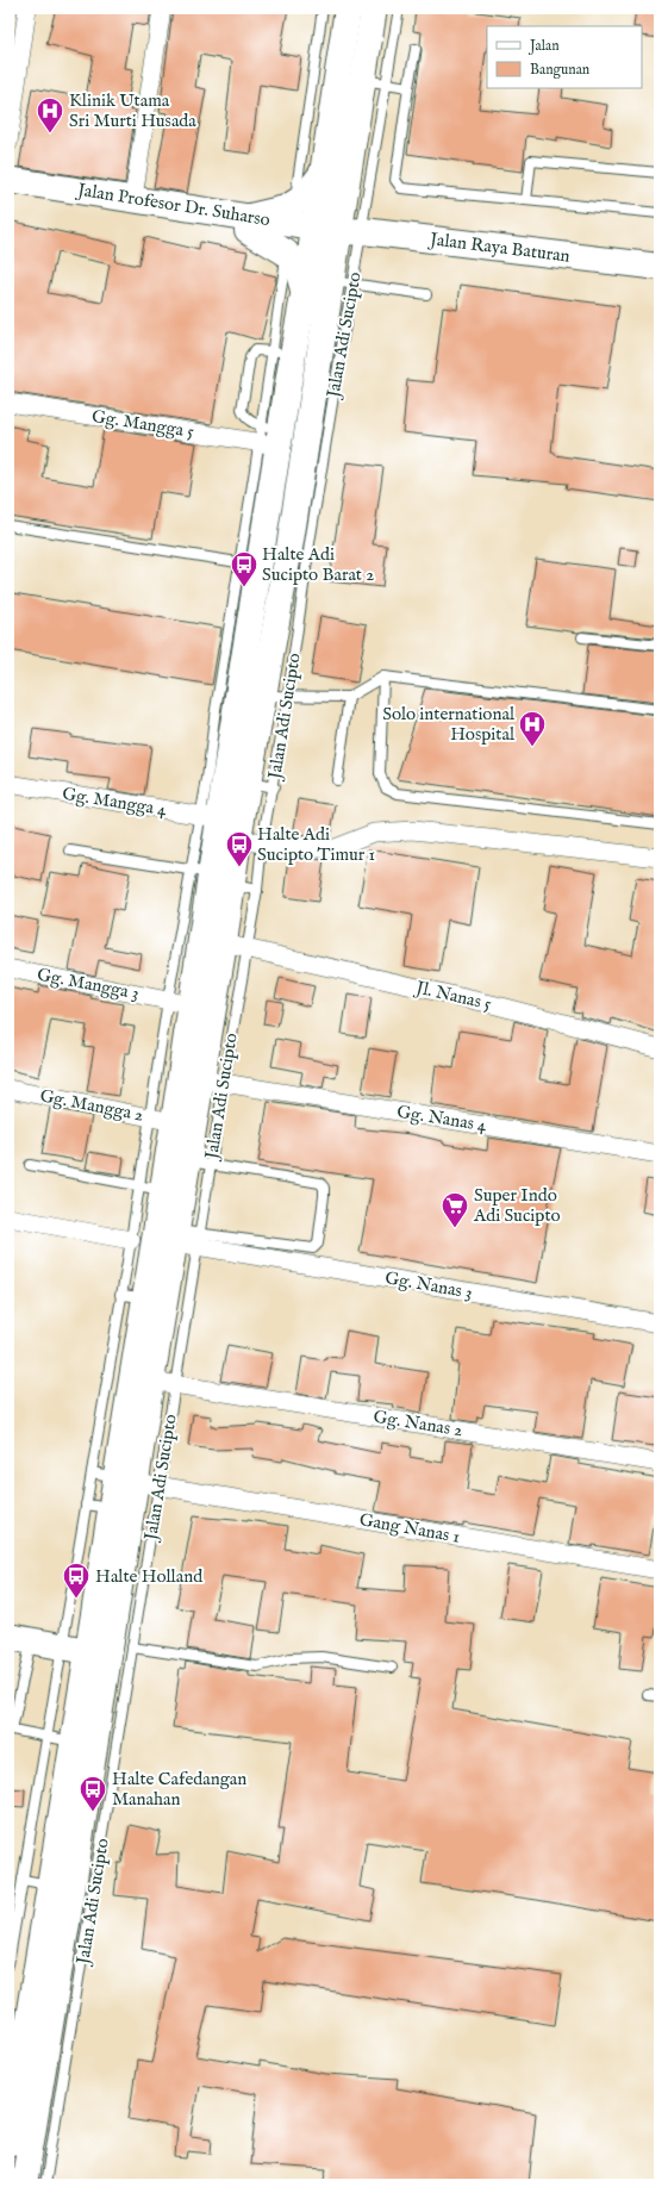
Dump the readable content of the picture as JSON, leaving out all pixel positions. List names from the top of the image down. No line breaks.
{"streets":{"main road":["Jalan Profesor Dr. Suharso","Jalan Raya Baturan","Jalan Adi Sucipto"],"street":["Gg. Mangga 5","Gg. Mangga 4","Gg. Mangga 3","Jl. Nanas 5","Gg. Mangga 2","Gg. Nanas 4","Gg. Nanas 3","Gg. Nanas 2","Gang Nanas 1"]},"crossings":[["Jalan Raya Baturan","Jalan Adi Sucipto"],["Jalan Adi Sucipto","Gg. Mangga 5"],["Jalan Adi Sucipto","Gg. Mangga 4"],["Jalan Adi Sucipto","Gg. Mangga 3"],["Jalan Adi Sucipto","Jl. Nanas 5"],["Jalan Adi Sucipto","Gg. Mangga 2"],["Jalan Adi Sucipto","Gg. Nanas 4"],["Jalan Adi Sucipto","Gg. Nanas 3"],["Jalan Adi Sucipto","Gg. Nanas 2"],["Jalan Adi Sucipto","Gang Nanas 1"]],"places":{"hospital":["Klinik Utama Sri Murti Husada","Solo international Hospital"],"bus stop":["Halte Adi Sucipto Barat 2","Halte Adi Sucipto Timur 1","Halte Holland","Halte Cafedangan Manahan"],"supermarket":["Super Indo Adi Sucipto"]},"legend":["Jalan","Bangunan"]}
